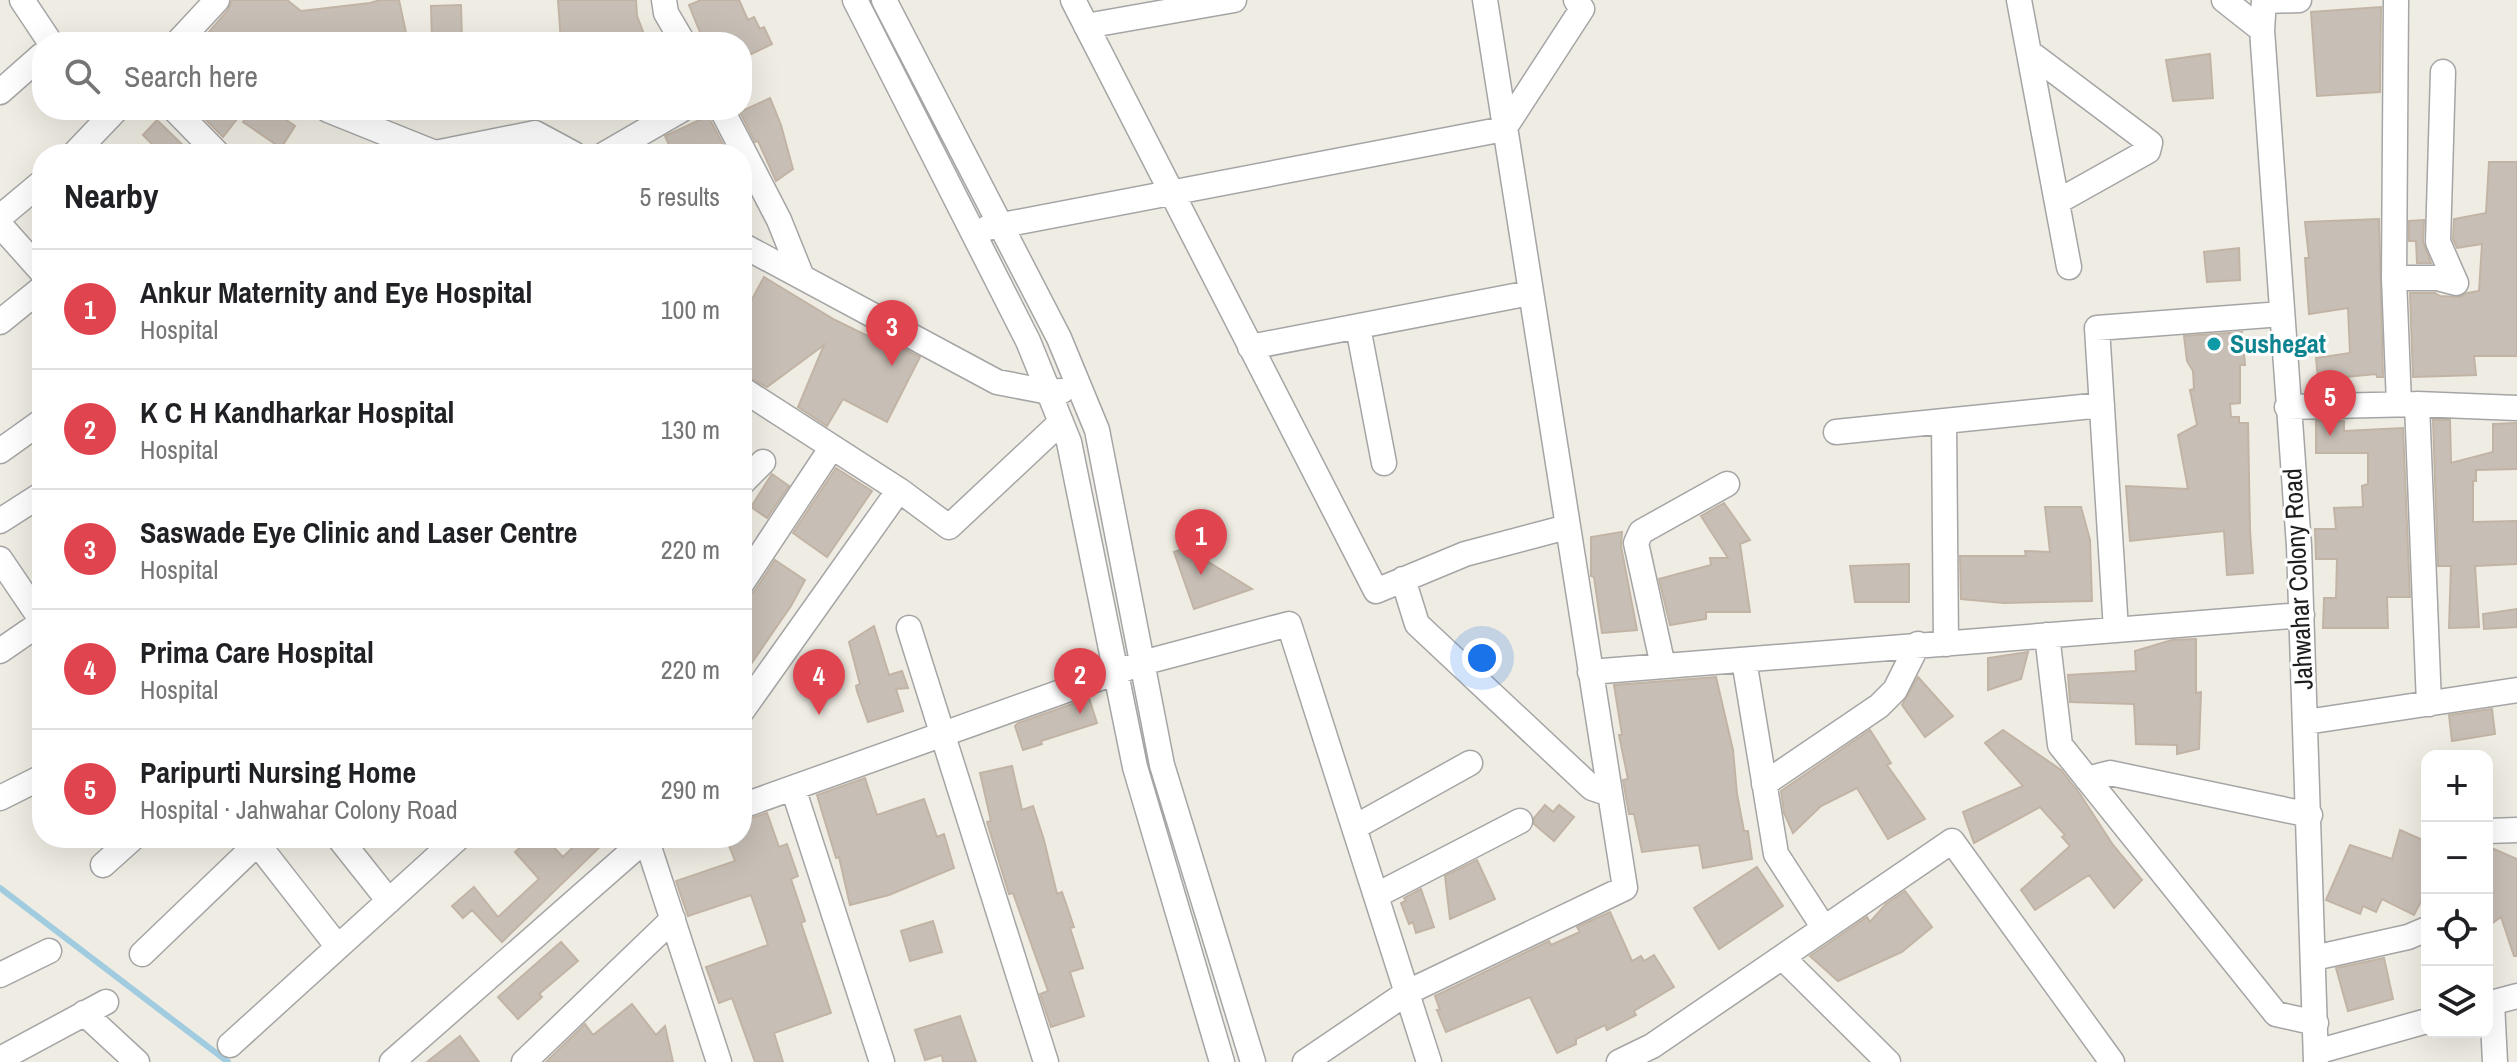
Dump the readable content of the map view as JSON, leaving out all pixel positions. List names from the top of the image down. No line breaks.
{"streets":{"street":["Jahwahar Colony Road"]},"places":["Sushegat"],"page":{"search":"Search here","heading":["Nearby","5 results"],"list":[{"mark":"1","name":"Ankur Maternity and Eye Hospital","note":"Hospital","value":"100 m"},{"mark":"2","name":"K C H Kandharkar Hospital","note":"Hospital","value":"130 m"},{"mark":"3","name":"Saswade Eye Clinic and Laser Centre","note":"Hospital","value":"220 m"},{"mark":"4","name":"Prima Care Hospital","note":"Hospital","value":"220 m"},{"mark":"5","name":"Paripurti Nursing Home","note":"Hospital · Jahwahar Colony Road","value":"290 m"}],"pins":["3","5","1","2","4"],"map_buttons":["+","−"]}}
